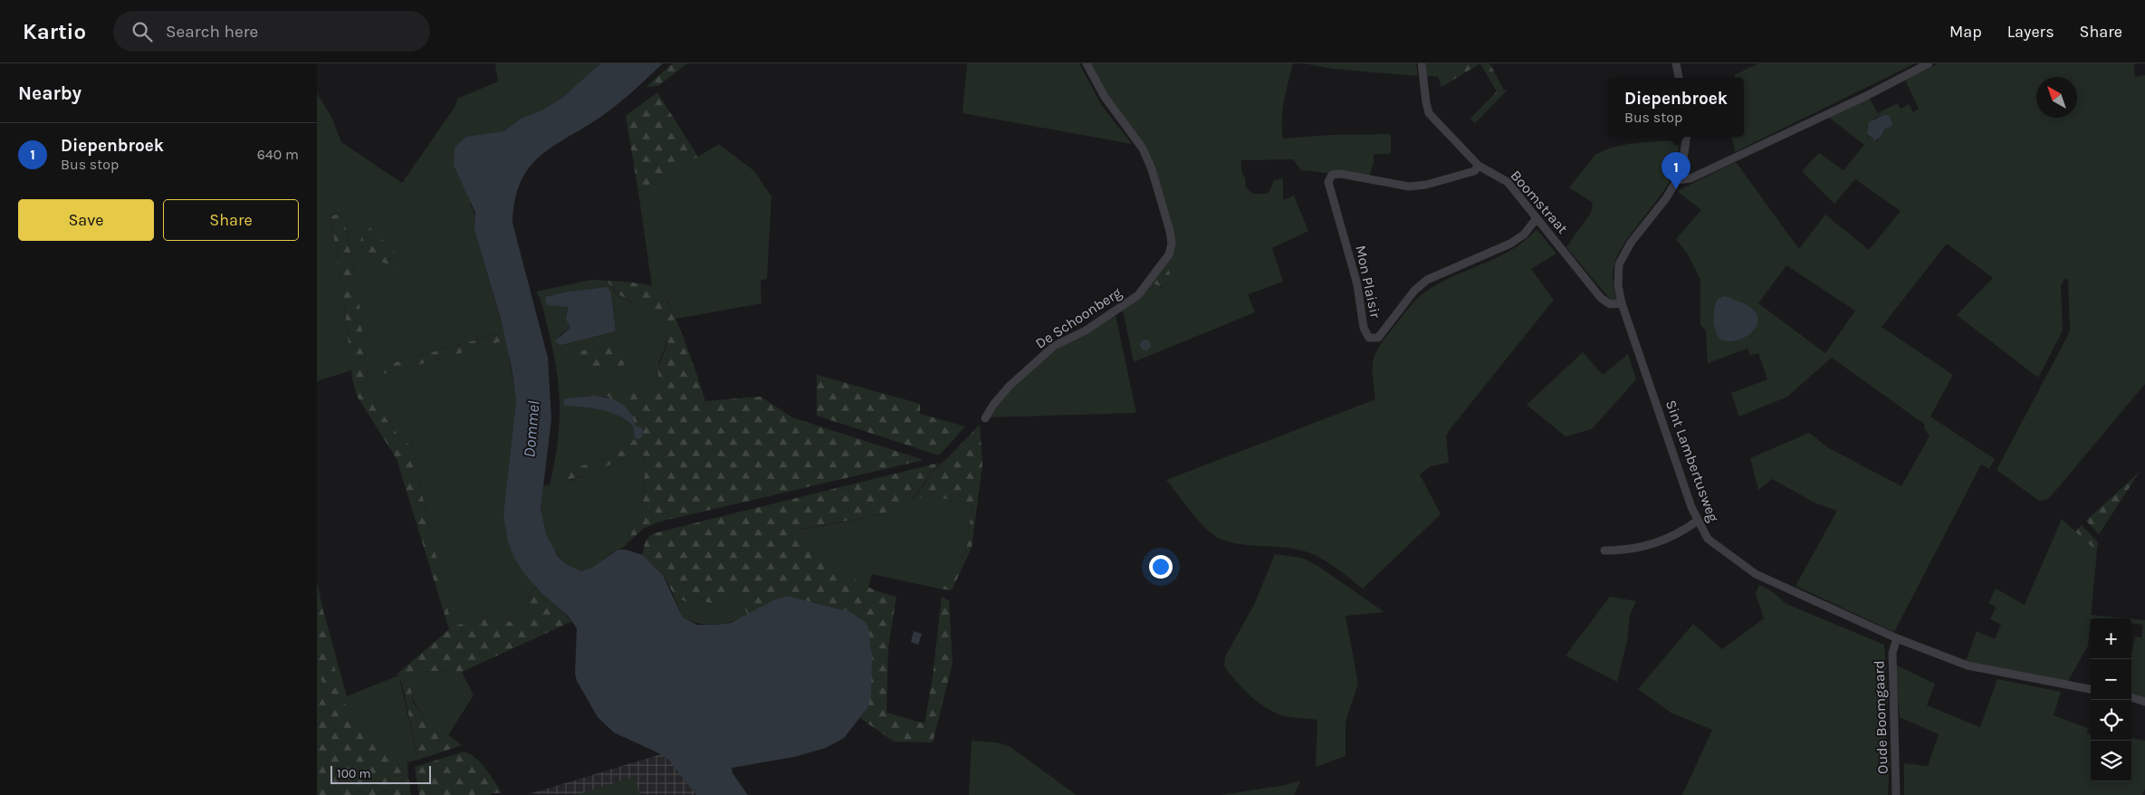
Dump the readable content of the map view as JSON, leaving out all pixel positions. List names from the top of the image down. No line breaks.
{"streets":{"street":["Boomstraat","Mon Plaisir","De Schoonberg","Sint Lambertusweg","Oude Boomgaard"]},"crossings":[["Boomstraat","Mon Plaisir"],["Boomstraat","Sint Lambertusweg"],["Sint Lambertusweg","Oude Boomgaard"]],"water":["Dommel"],"scale_bar":"100 m","north":"top left","page":{"header":"Kartio","search":"Search here","nav":["Map","Layers","Share"],"heading":"Nearby","popup":["Diepenbroek","Bus stop"],"list":[{"mark":"1","name":"Diepenbroek","note":"Bus stop","value":"640 m"}],"pins":"1","buttons":["Save","Share"],"map_buttons":["+","−"],"scale":"100 m"}}
